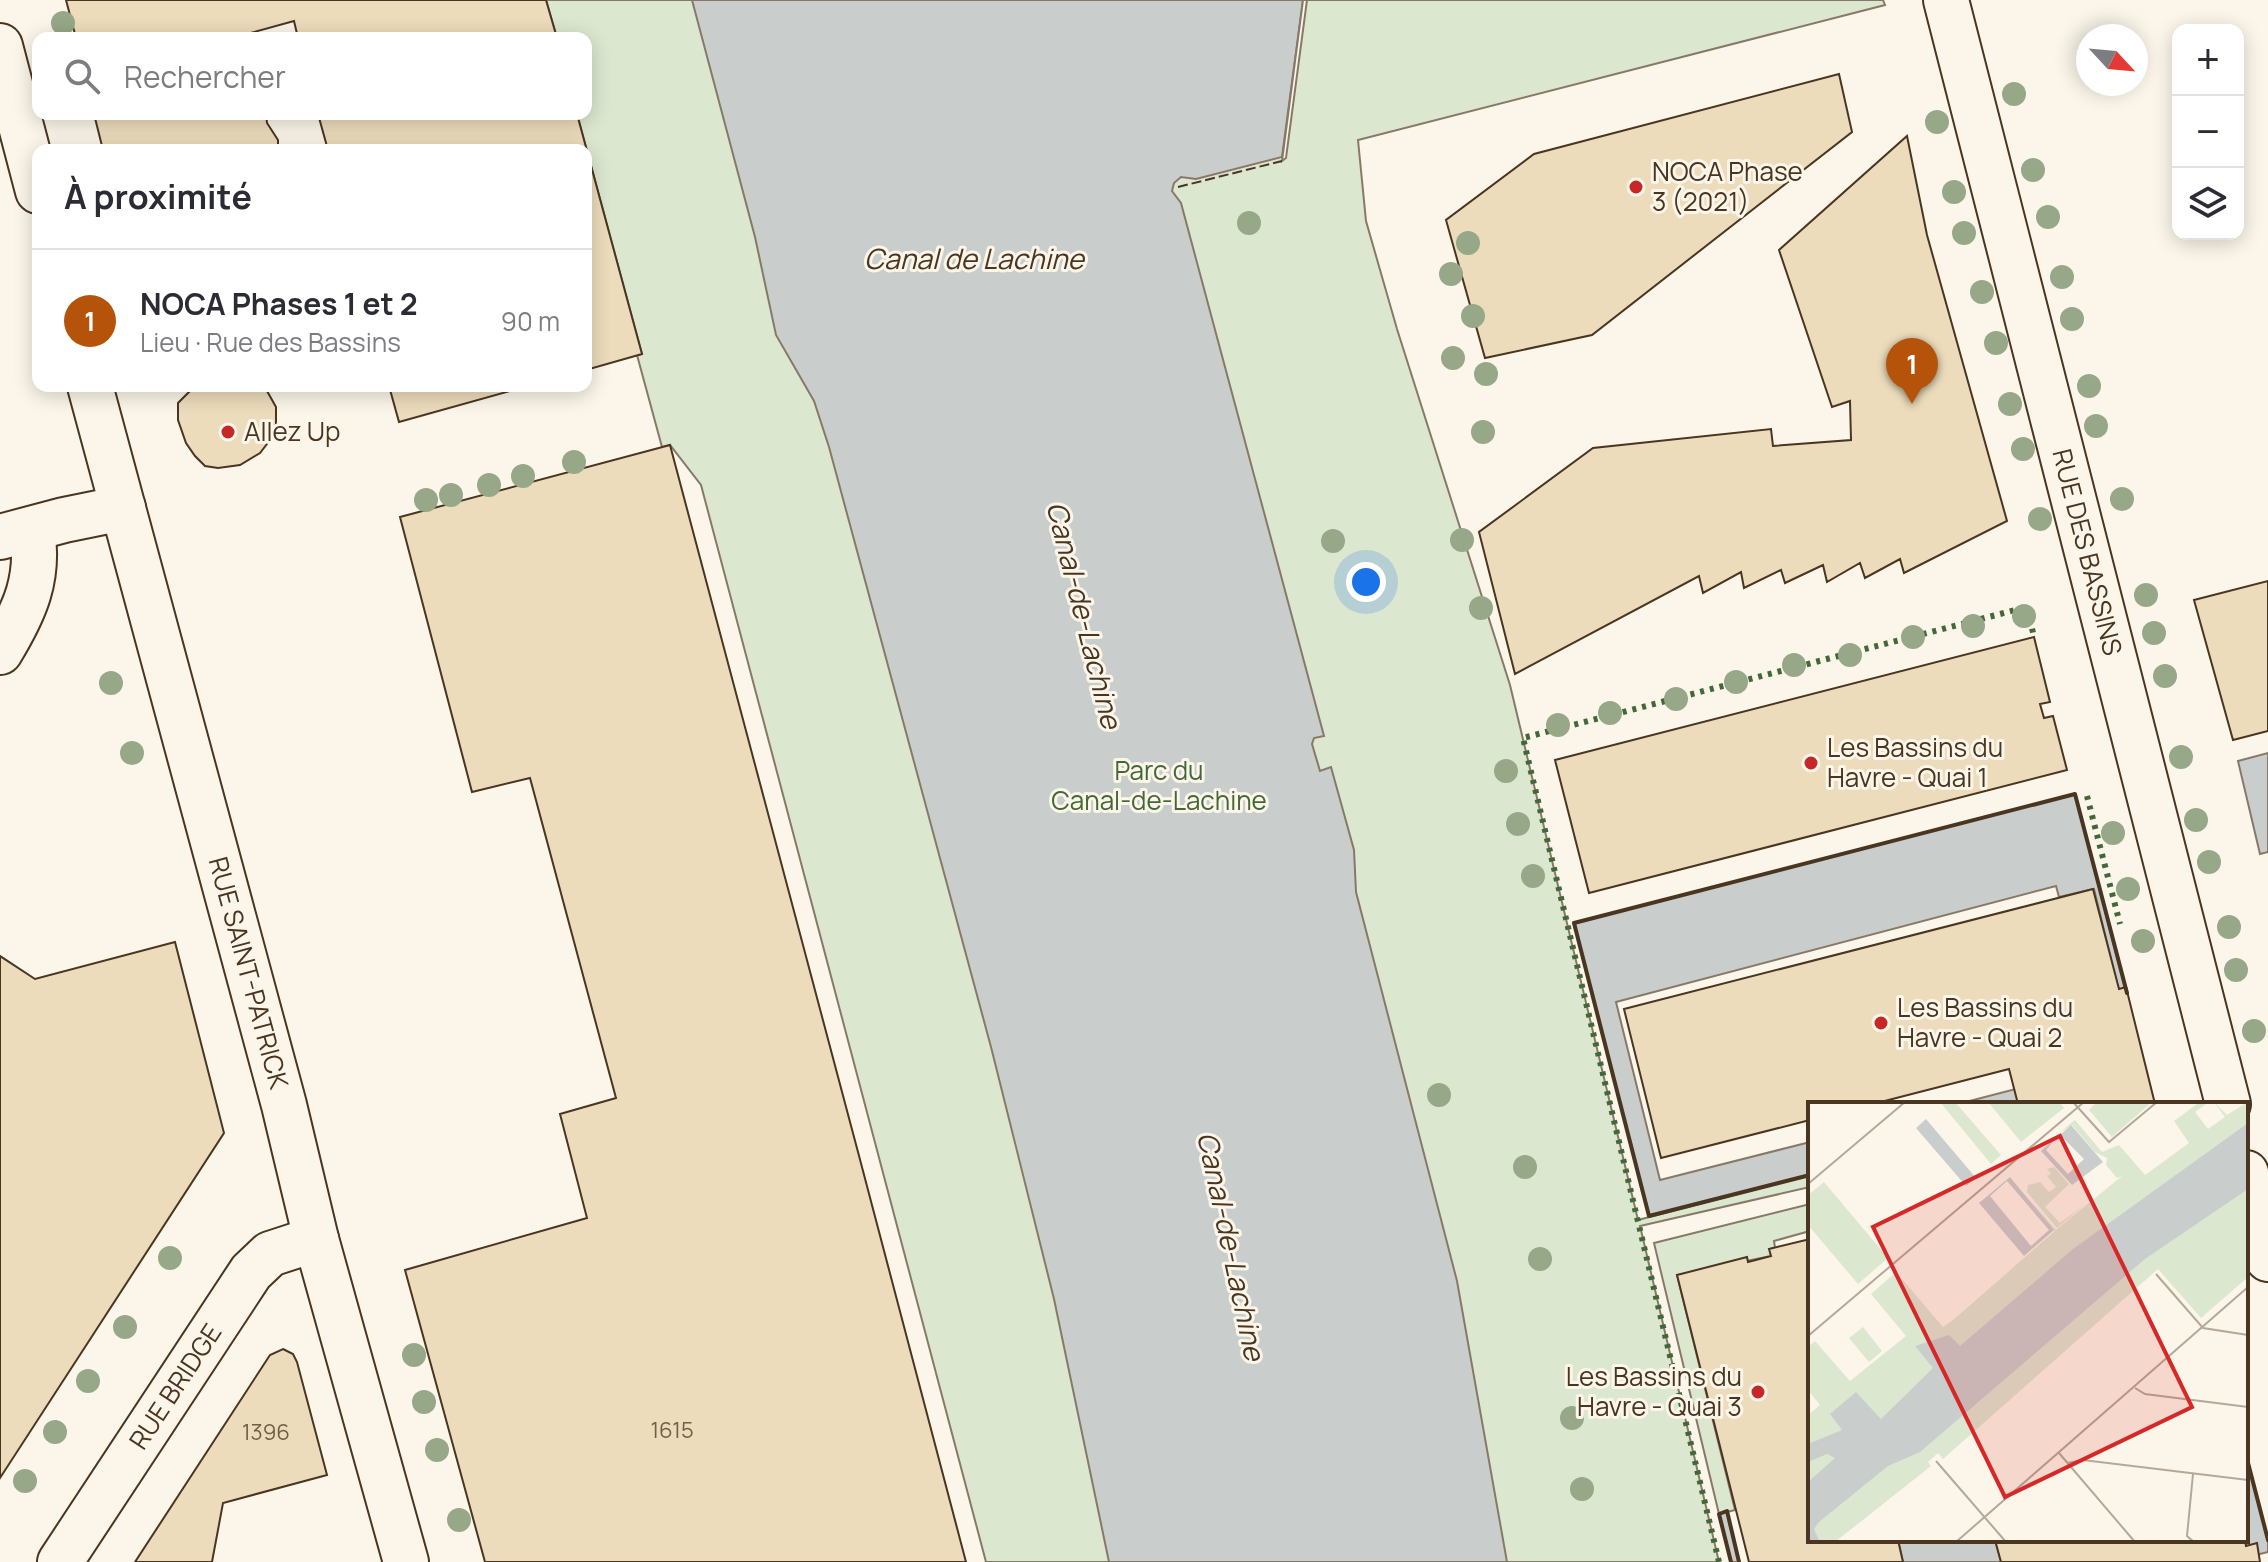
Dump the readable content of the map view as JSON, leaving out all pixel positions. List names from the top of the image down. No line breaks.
{"streets":{"main road":["RUE DES BASSINS","RUE SAINT-PATRICK","RUE BRIDGE"]},"crossings":[["RUE SAINT-PATRICK","RUE BRIDGE"]],"water":["Canal de Lachine","Canal-de-Lachine"],"parks":["Parc du Canal-de-Lachine"],"places":["NOCA Phase 3 (2021)","Allez Up","Les Bassins du Havre - Quai 1","Les Bassins du Havre - Quai 2","Les Bassins du Havre - Quai 3"],"house_numbers":["1615","1396"],"north":"bottom right","page":{"map_buttons":["+","−"],"search":"Rechercher","heading":"À proximité","list":[{"mark":"1","name":"NOCA Phases 1 et 2","note":"Lieu · Rue des Bassins","value":"90 m"}],"pins":"1"}}
